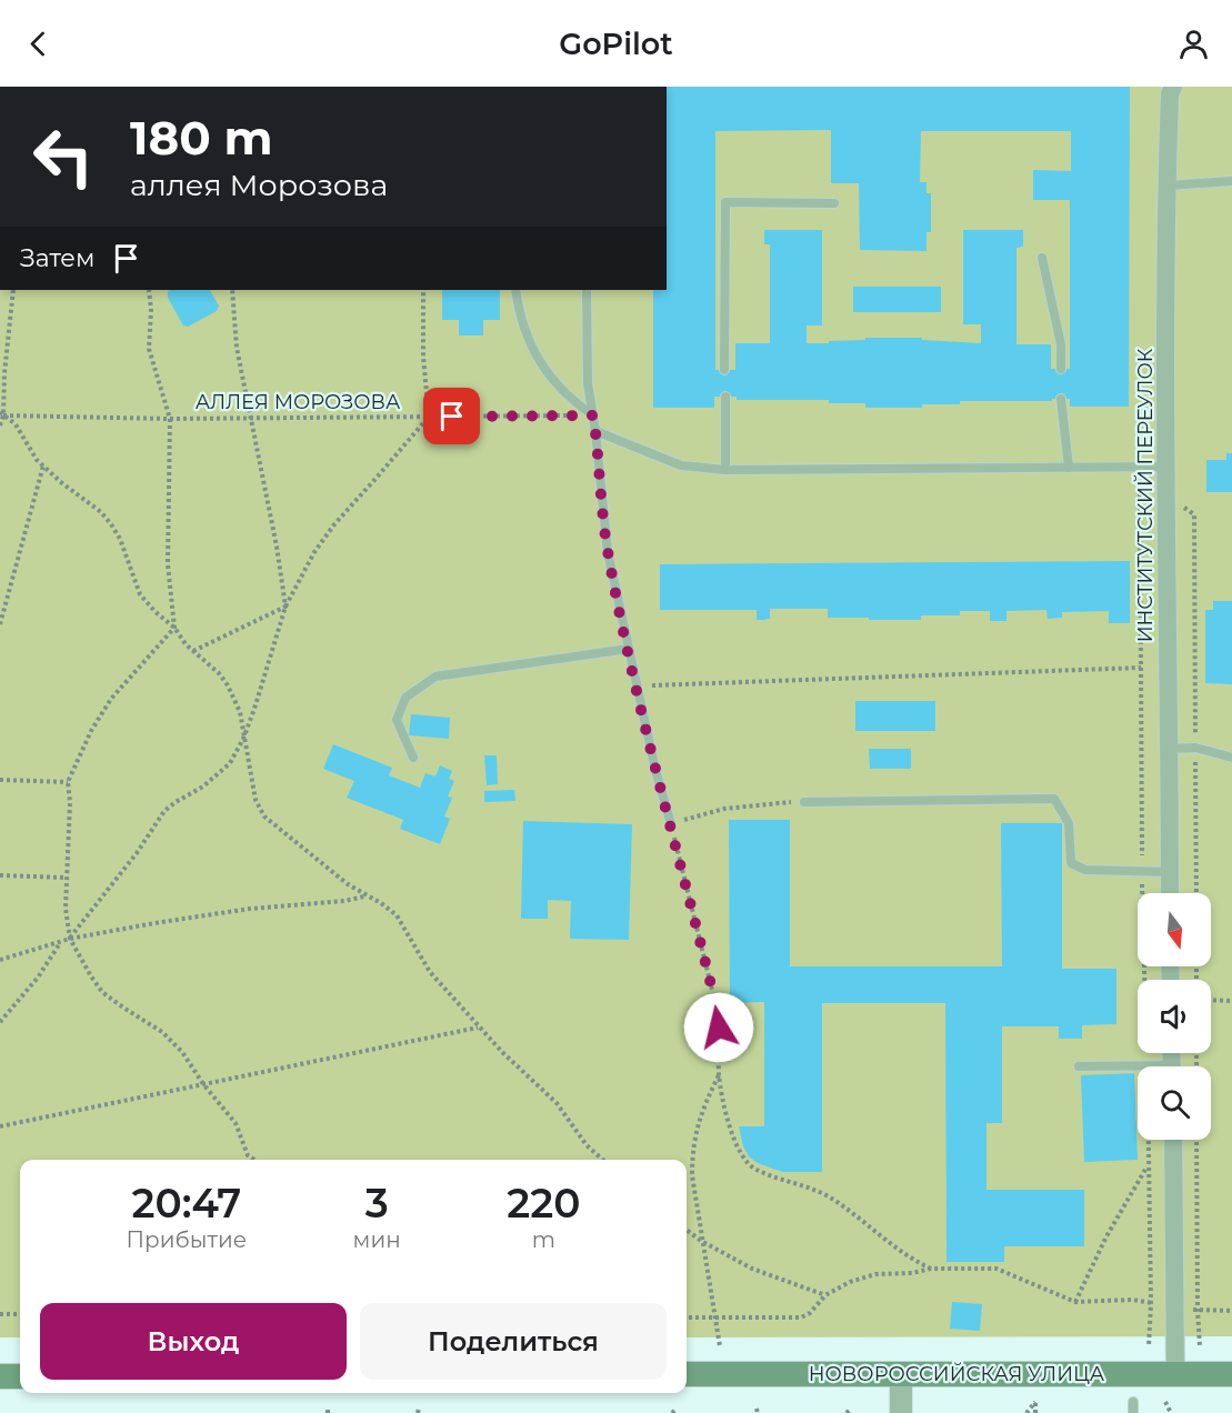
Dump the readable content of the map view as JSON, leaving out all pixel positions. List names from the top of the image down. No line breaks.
{"streets":{"main road":["НОВОРОССИЙСКАЯ УЛИЦА"],"street":["ИНСТИТУТСКИЙ ПЕРЕУЛОК"],"path":["АЛЛЕЯ МОРОЗОВА"]},"north":"bottom","page":{"header":"GoPilot","turn":["180 m","аллея Морозова"],"then":"Затем","eta":["20:47","Прибытие","3","мин","220","m"],"buttons":["Выход","Поделиться"]}}
